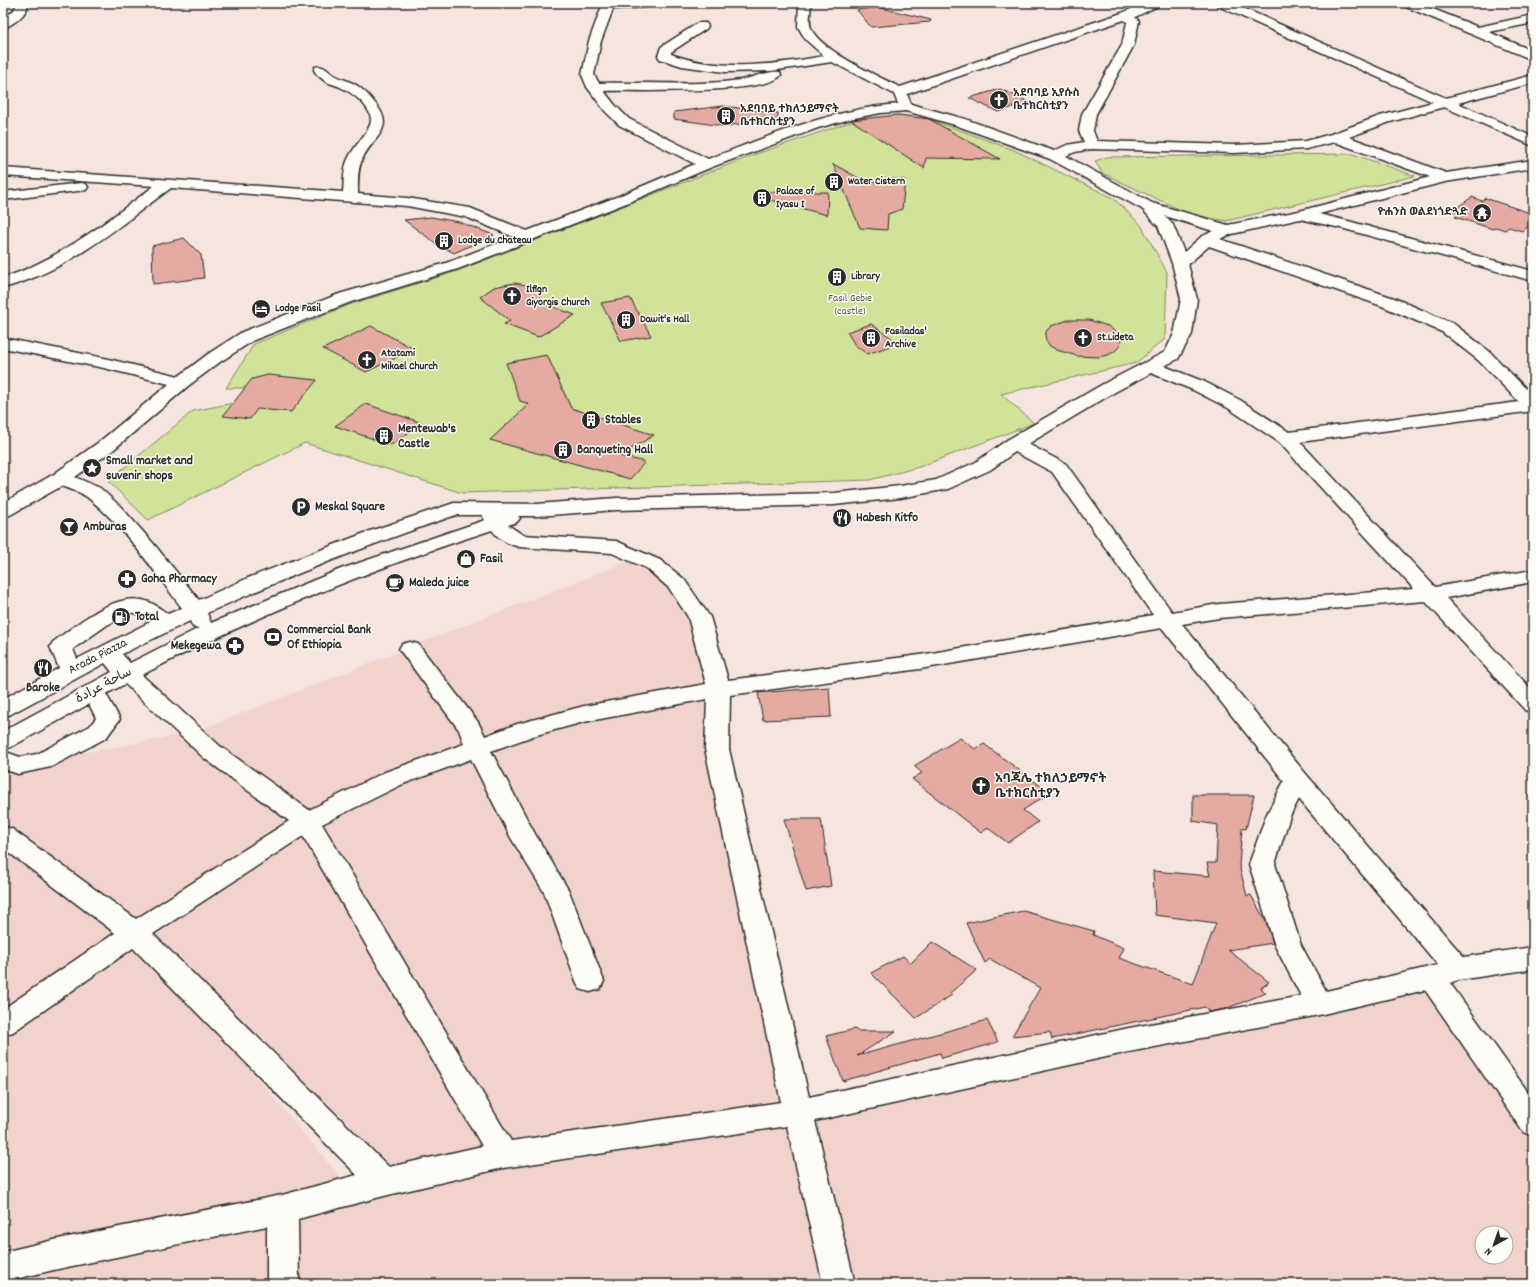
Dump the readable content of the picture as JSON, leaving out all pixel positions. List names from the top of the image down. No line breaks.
{"streets":{"street":["Arada Piazza","ساحة عرادة"]},"crossings":[["Arada Piazza","ساحة عرادة"]],"parks":["Fasil Gebie (castle)"],"places":{"church":["አደባባይ ኢየሱስ ቤተክርስቲያን","Ilfign Giyorgis Church","St.Lideta","Atatami Mikael Church","አባጃሌ ተክለኃይማኖት ቤተክርስቲያን"],"building":["አደባባይ ተክለኃይማኖት ቤተክርስቲያን","Water Cistern","Palace of Iyasu I","Lodge du Chateau","Library","Dawit's Hall","Fasiladas' Archive","Stables","Mentewab's Castle","Banqueting Hall"],"temple":["ዮሐንስ ወልደነጎድጓድ"],"hotel":["Lodge Fasil"],"place":["Small market and suvenir shops"],"parking":["Meskal Square"],"restaurant":["Habesh Kitfo","Baroke"],"bar":["Amburas"],"shop":["Fasil"],"pharmacy":["Goha Pharmacy","Mekegewa"],"cafe":["Maleda juice"],"fuel station":["Total"],"bank":["Commercial Bank Of Ethiopia"]},"north":"bottom left"}
